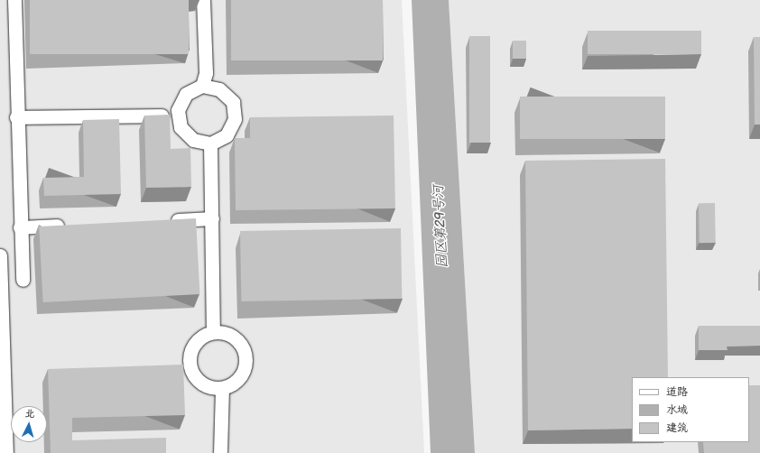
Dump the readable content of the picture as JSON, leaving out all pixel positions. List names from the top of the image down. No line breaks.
{"water":["园区第29号河"],"legend":["道路","水域","建筑"],"north":"top"}
